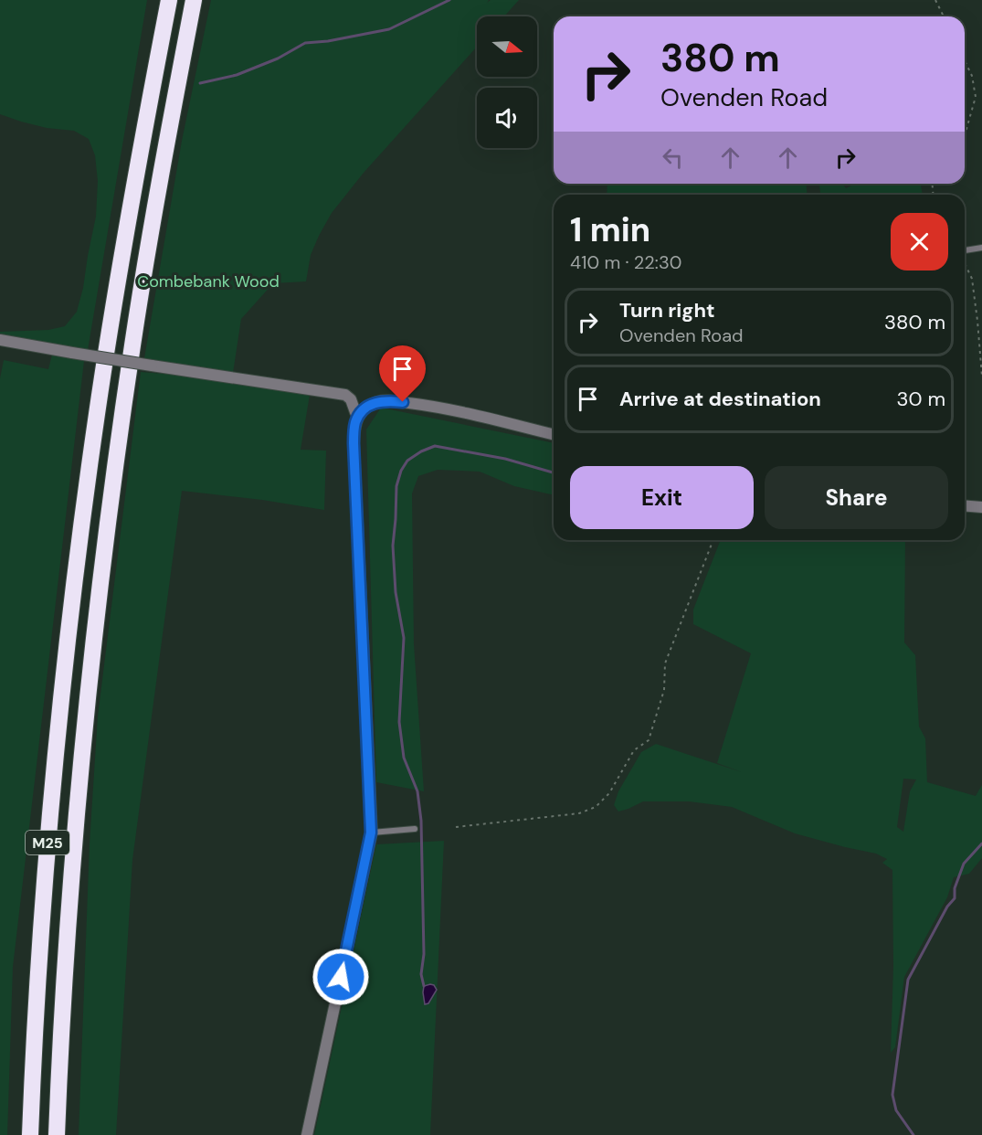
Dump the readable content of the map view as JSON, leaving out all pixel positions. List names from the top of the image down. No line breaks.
{"streets":{"highway":["M25"]},"parks":["Combebank Wood"],"north":"right","page":{"turn":["380 m","Ovenden Road"],"heading":["1 min","410 m · 22:30"],"list":[{"name":"Turn right","note":"Ovenden Road","value":"380 m"},{"name":"Arrive at destination","value":"30 m"}],"buttons":["Exit","Share"]}}
